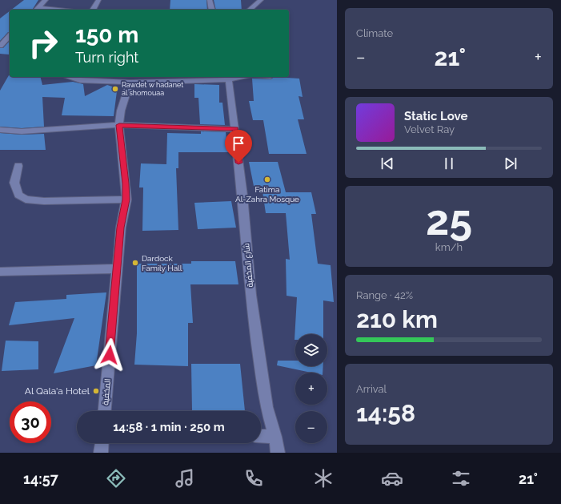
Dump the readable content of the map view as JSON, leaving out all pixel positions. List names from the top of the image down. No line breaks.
{"streets":{"street":["شارع المخفية","المخفية"]},"places":["Rawdet w hadanet al shomouaa","Fatima Al-Zahra Mosque","Dardock Family Hall","Al Qala'a Hotel"],"page":{"tile":["Climate",["25","km/h"],["Range · 42%","210 km"],["Arrival","14:58"]],"turn":["150 m","Turn right"],"heat":["−","21°","+"],"song":["Static Love","Velvet Ray"],"map_buttons":["+","−"],"limit":"30","trip":"14:58 · 1 min · 250 m","tabs":["14:57","21°"]}}
